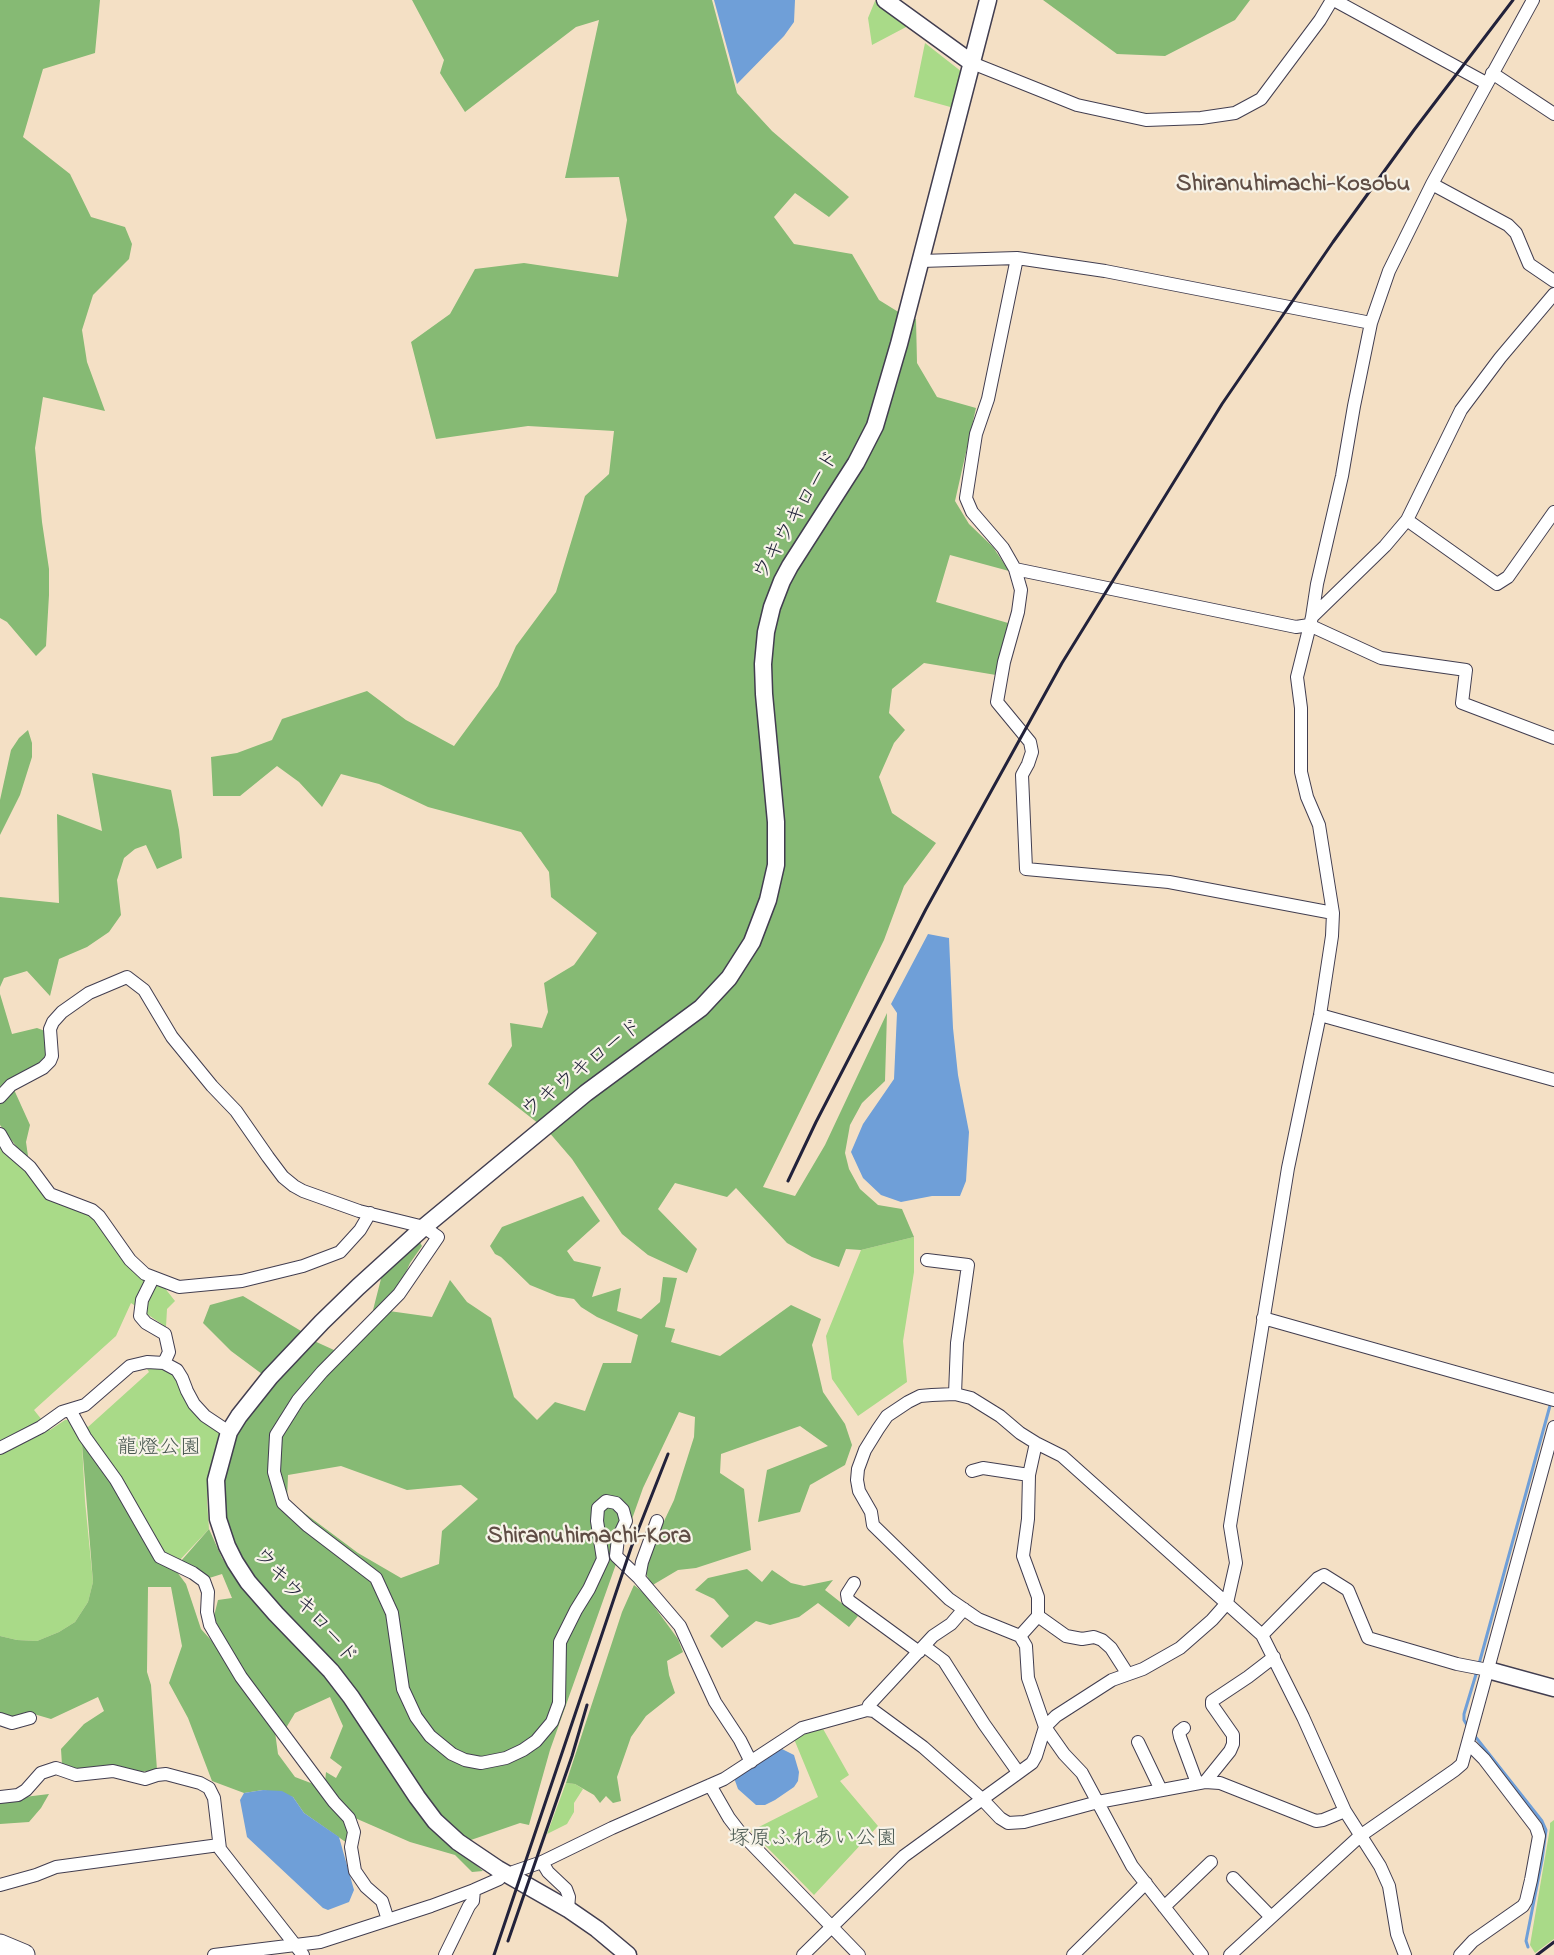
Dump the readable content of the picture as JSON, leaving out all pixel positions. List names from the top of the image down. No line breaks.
{"streets":{"street":["ウキウキロード"]},"districts":["Shiranuhimachi-Kosobu","Shiranuhimachi-Kora"],"parks":["龍燈公園","塚原ふれあい公園"]}
